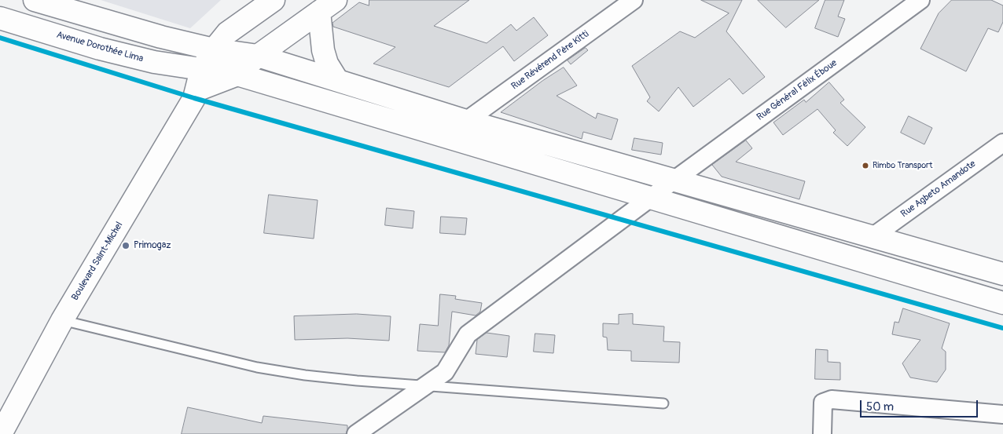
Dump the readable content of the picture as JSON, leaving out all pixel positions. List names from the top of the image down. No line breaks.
{"streets":{"main road":["Avenue Dorothée Lima","Boulevard Saint-Michel"],"street":["Rue Révérend Père Kitti","Rue Général Félix Éboue","Rue Agbeto Amandote"]},"crossings":[["Avenue Dorothée Lima","Boulevard Saint-Michel"]],"places":["Rimbo Transport","Primogaz"],"scale_bar":"50 m"}
